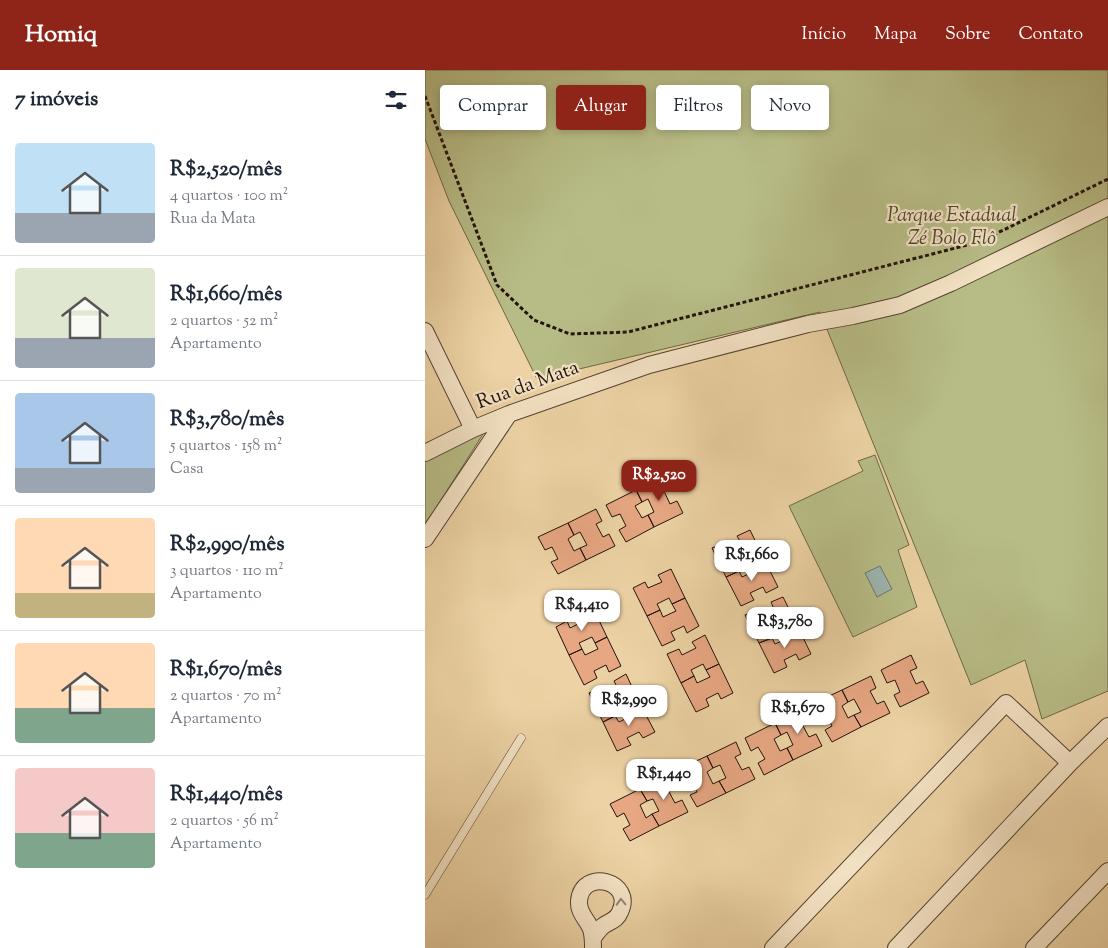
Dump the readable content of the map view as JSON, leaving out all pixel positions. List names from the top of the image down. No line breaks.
{"streets":{"street":["Rua da Mata"]},"parks":["Parque Estadual Zé Bolo Flô"],"page":{"header":"Homiq","nav":["Início","Mapa","Sobre","Contato"],"heading":"7 imóveis","chip":["Comprar","Alugar","Filtros","Novo"],"list":[{"name":"R$2,520/mês","note":"4 quartos · 100 m² · Rua da Mata"},{"name":"R$1,660/mês","note":"2 quartos · 52 m² · Apartamento"},{"name":"R$3,780/mês","note":"5 quartos · 158 m² · Casa"},{"name":"R$2,990/mês","note":"3 quartos · 110 m² · Apartamento"},{"name":"R$1,670/mês","note":"2 quartos · 70 m² · Apartamento"},{"name":"R$1,440/mês","note":"2 quartos · 56 m² · Apartamento"}],"price":["R$2,520","R$1,660","R$4,410","R$3,780","R$2,990","R$1,670","R$1,440"]}}
